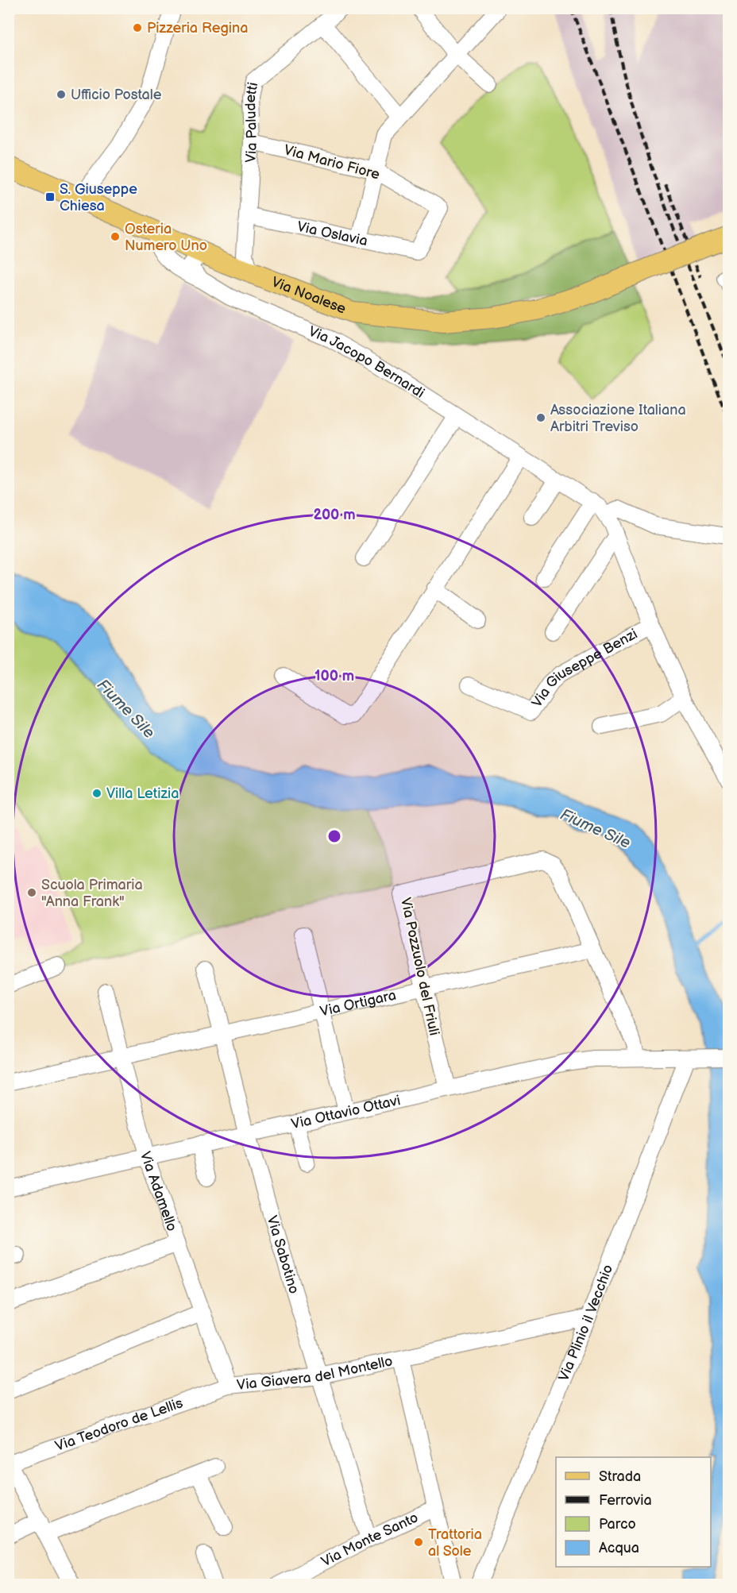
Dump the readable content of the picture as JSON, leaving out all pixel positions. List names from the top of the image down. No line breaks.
{"streets":{"main road":["Via Noalese"],"street":["Via Paludetti","Via Mario Fiore","Via Oslavia","Via Jacopo Bernardi","Via Giuseppe Benzi","Via Pozzuolo del Friuli","Via Ortigara","Via Ottavio Ottavi","Via Adamello","Via Sabotino","Via Plinio il Vecchio","Via Giavera del Montello","Via Teodoro de Lellis","Via Monte Santo"]},"crossings":[["Via Paludetti","Via Mario Fiore"],["Via Paludetti","Via Oslavia"],["Via Paludetti","Via Noalese"],["Via Mario Fiore","Via Oslavia"],["Via Noalese","Via Jacopo Bernardi"],["Via Jacopo Bernardi","Via Giuseppe Benzi"],["Via Pozzuolo del Friuli","Via Ortigara"],["Via Pozzuolo del Friuli","Via Ottavio Ottavi"],["Via Ortigara","Via Adamello"],["Via Ortigara","Via Sabotino"],["Via Ottavio Ottavi","Via Adamello"],["Via Ottavio Ottavi","Via Sabotino"],["Via Ottavio Ottavi","Via Plinio il Vecchio"],["Via Adamello","Via Giavera del Montello"],["Via Adamello","Via Teodoro de Lellis"],["Via Sabotino","Via Giavera del Montello"],["Via Sabotino","Via Monte Santo"],["Via Plinio il Vecchio","Via Giavera del Montello"],["Via Giavera del Montello","Via Teodoro de Lellis"],["Via Giavera del Montello","Via Monte Santo"]],"water":["Fiume Sile"],"places":{"other":["Pizzeria Regina","Ufficio Postale","Osteria Numero Uno","Associazione Italiana Arbitri Treviso","Villa Letizia","Scuola Primaria \"Anna Frank\"","Trattoria al Sole"],"transit":["S. Giuseppe Chiesa"]},"legend":["Strada","Ferrovia","Parco","Acqua"],"rings":["200 m","100 m"]}
